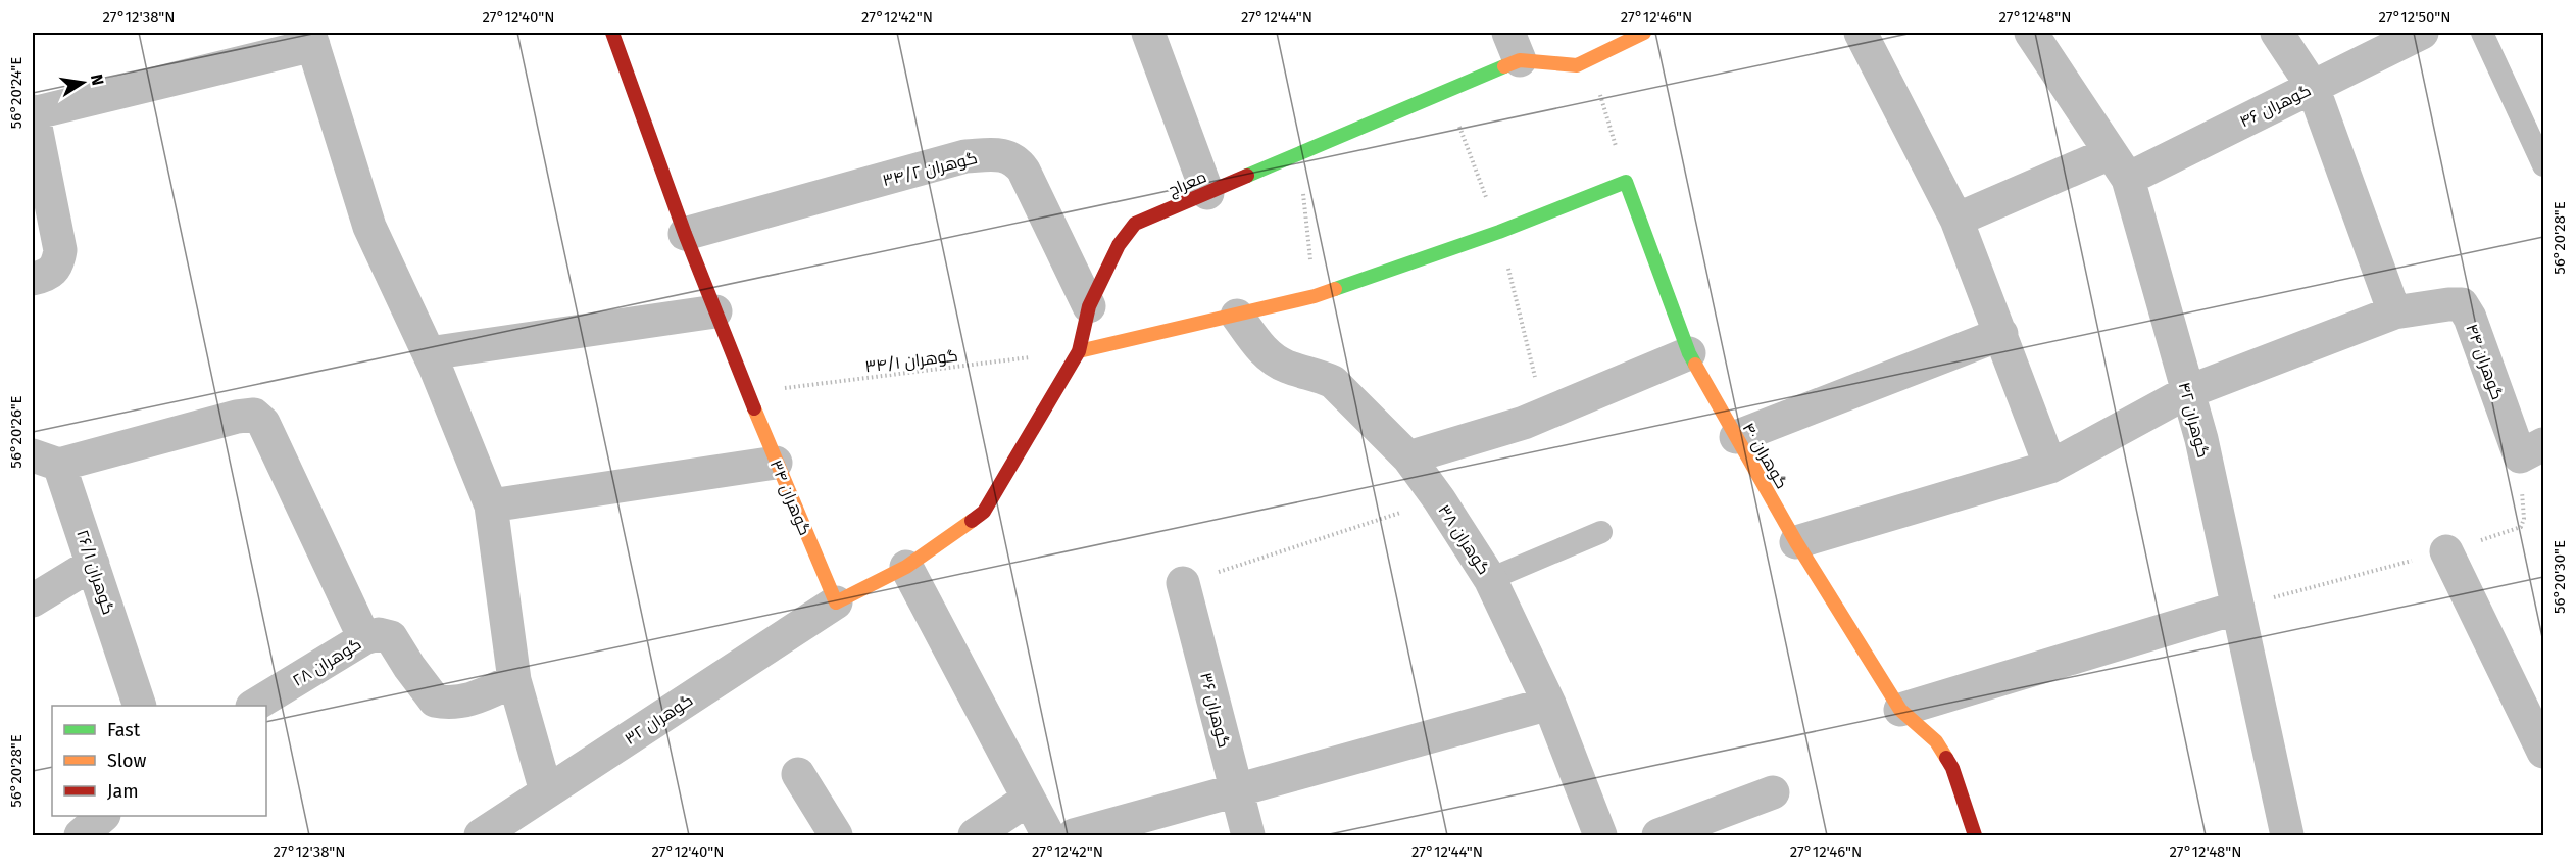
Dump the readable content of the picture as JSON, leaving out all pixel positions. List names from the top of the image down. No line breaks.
{"streets":{"street":["گوهران ۴۶","گوهران ۳۴/۲","معراج","گوهران ۴۴","گوهران ۴۲","گوهران ۴۰","گوهران ۳۴","گوهران ۳۸","گوهران ۲۶/۱","گوهران ۲۸","گوهران ۳۶","گوهران ۳۲"],"path":["گوهران ۳۴/۱"]},"crossings":[["گوهران ۴۶","گوهران ۴۲"],["گوهران ۳۴/۲","معراج"],["گوهران ۳۴/۲","گوهران ۳۴"],["معراج","گوهران ۳۴/۱"],["گوهران ۳۴/۱","گوهران ۳۴"],["گوهران ۳۴","گوهران ۳۲"]],"legend":["Fast","Slow","Jam"],"north":"right","coordinates":["27°12'38\"N","27°12'40\"N","27°12'42\"N","27°12'44\"N","27°12'46\"N","27°12'48\"N","27°12'50\"N","56°20'24\"E","56°20'28\"E","56°20'26\"E","56°20'30\"E"]}
